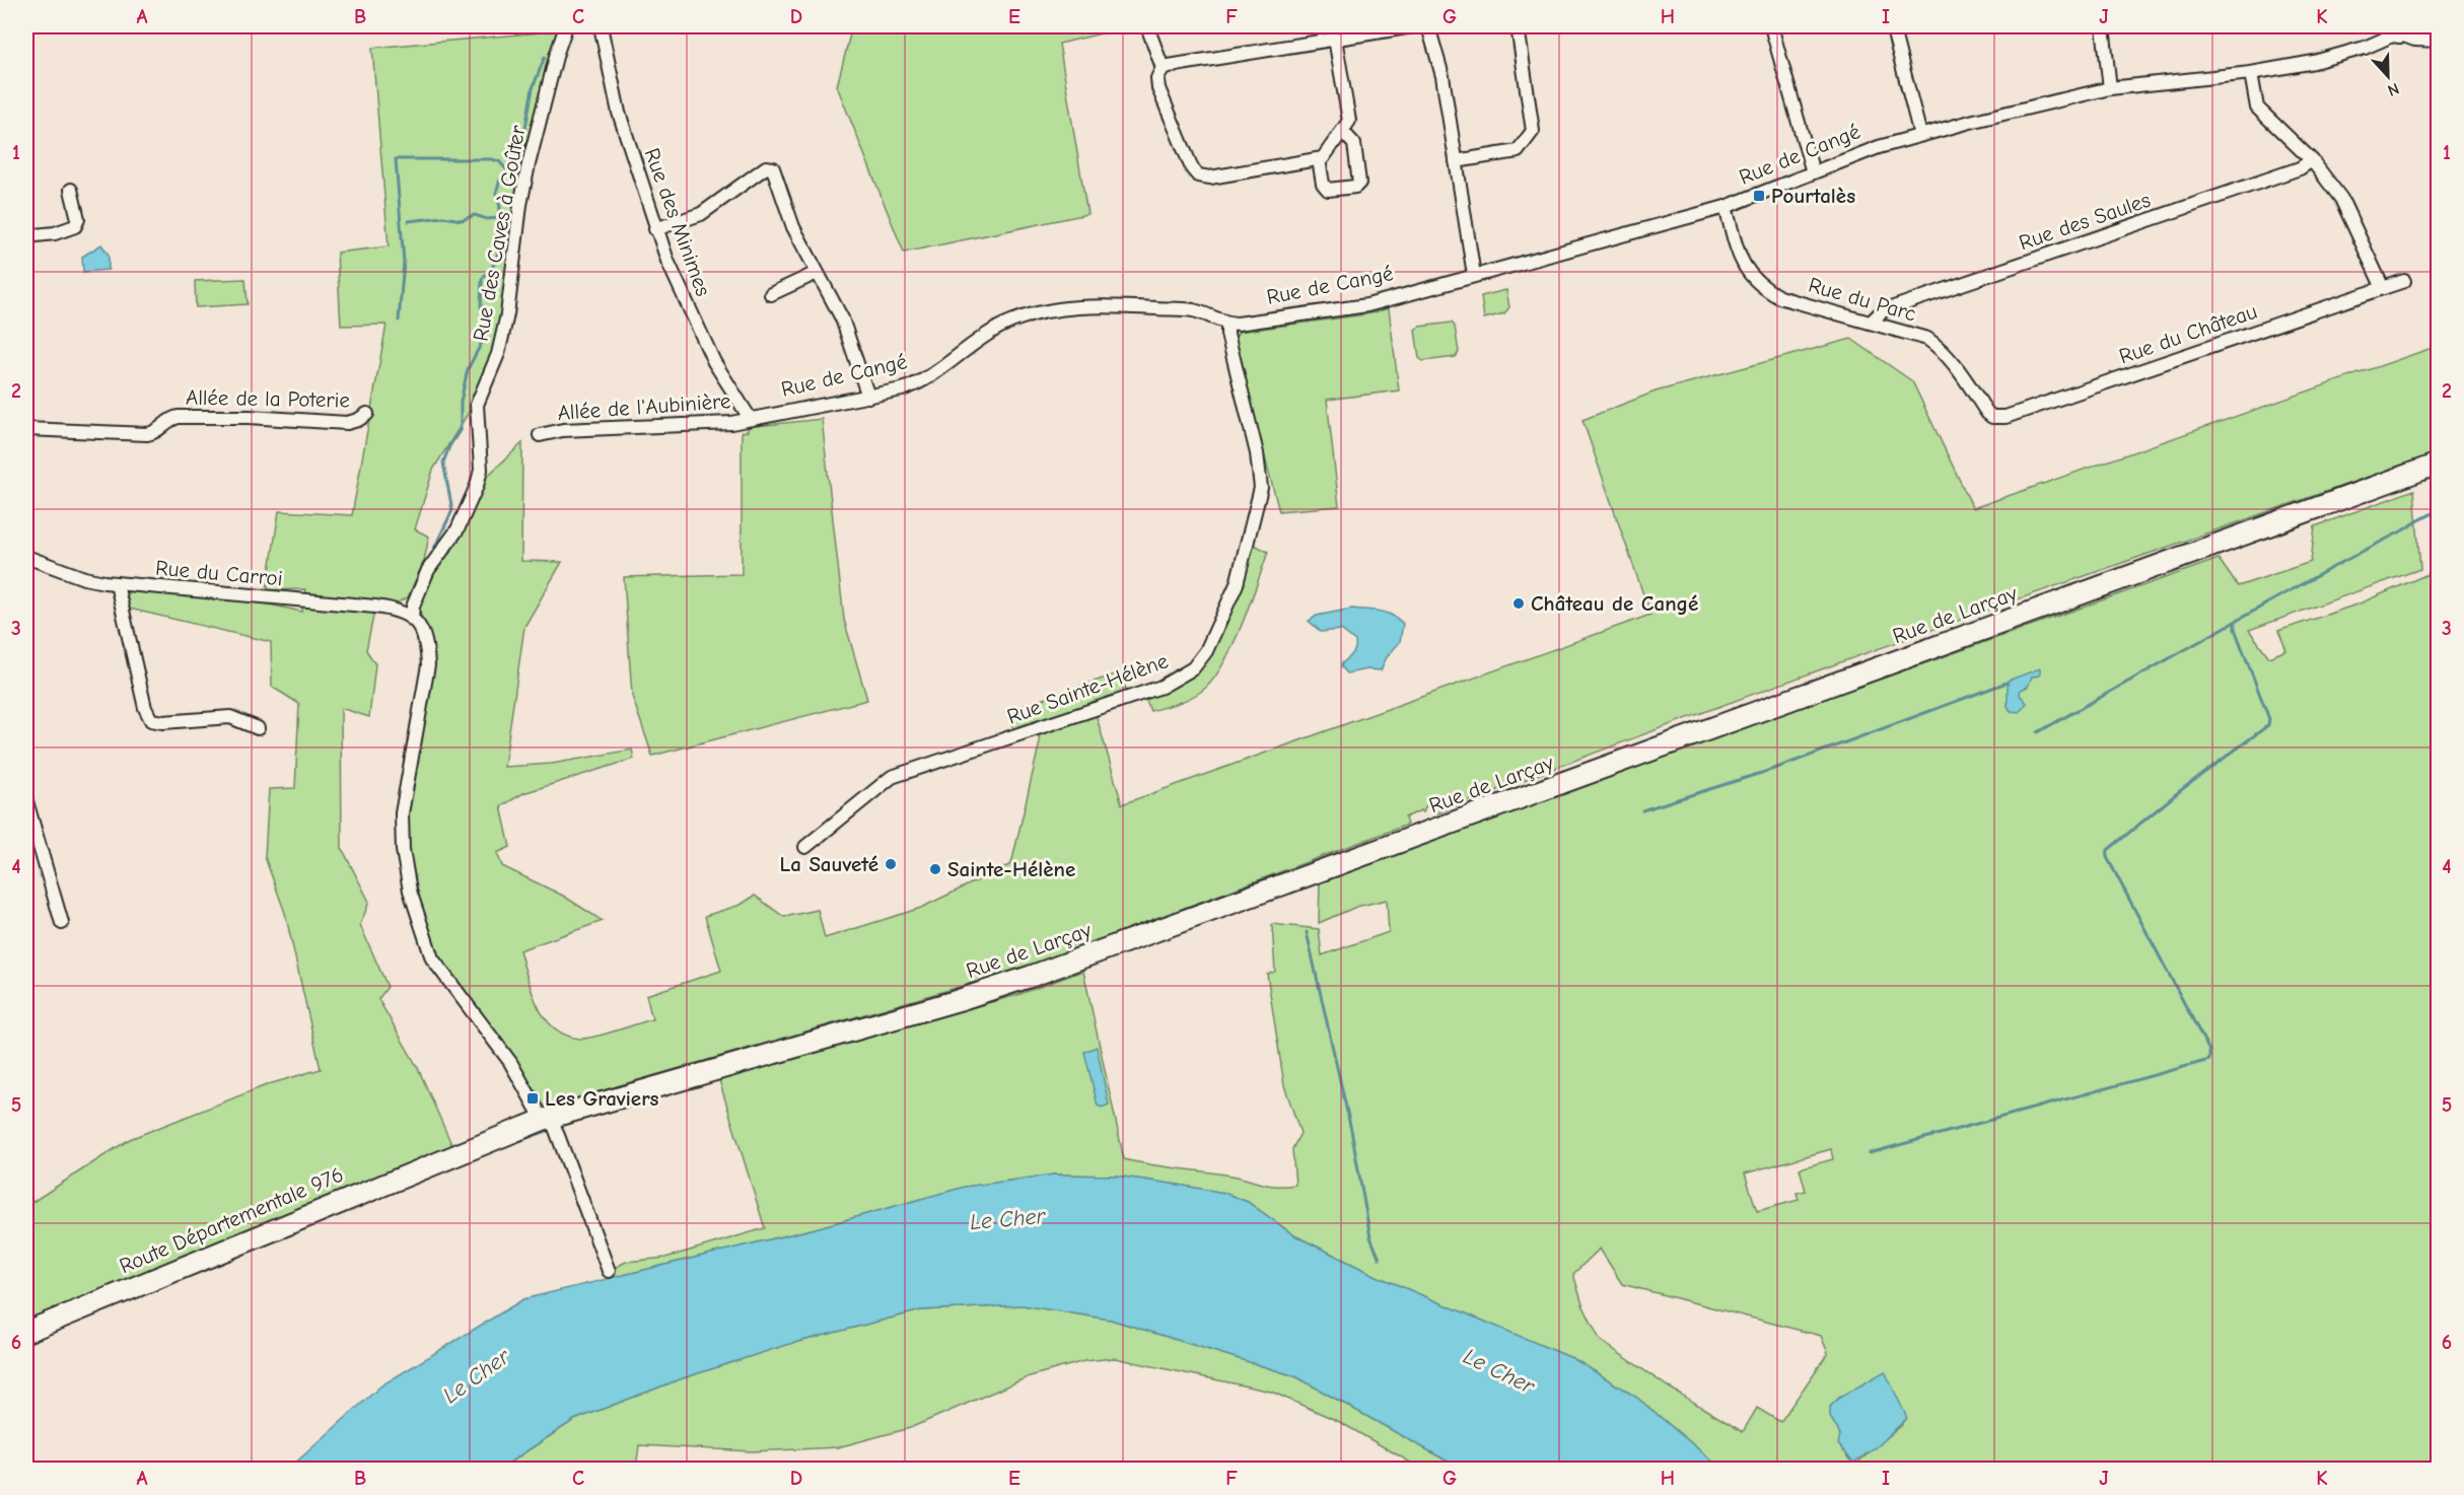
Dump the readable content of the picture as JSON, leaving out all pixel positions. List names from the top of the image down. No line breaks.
{"streets":{"main road":["Rue de Larçay","Route Départementale 976"],"street":["Rue de Cangé","Rue des Saules","Rue des Minimes","Rue des Caves à Goûter","Rue du Parc","Rue du Château","Allée de la Poterie","Allée de l'Aubinière","Rue du Carroi","Rue Sainte-Hélène"]},"crossings":[["Rue de Cangé","Rue des Minimes"],["Rue de Cangé","Rue du Parc"],["Rue de Cangé","Allée de l'Aubinière"],["Rue de Cangé","Rue Sainte-Hélène"],["Rue des Saules","Rue du Parc"],["Rue des Minimes","Allée de l'Aubinière"],["Rue des Caves à Goûter","Rue du Carroi"],["Rue du Parc","Rue du Château"],["Rue de Larçay","Route Départementale 976"]],"water":["Le Cher"],"places":{"transit":["Pourtalès","Les Graviers"],"other":["Château de Cangé","La Sauveté","Sainte-Hélène"]},"north":"bottom","grid":{"columns":["A","B","C","D","E","F","G","H","I","J","K"],"rows":["1","2","3","4","5","6"]}}
